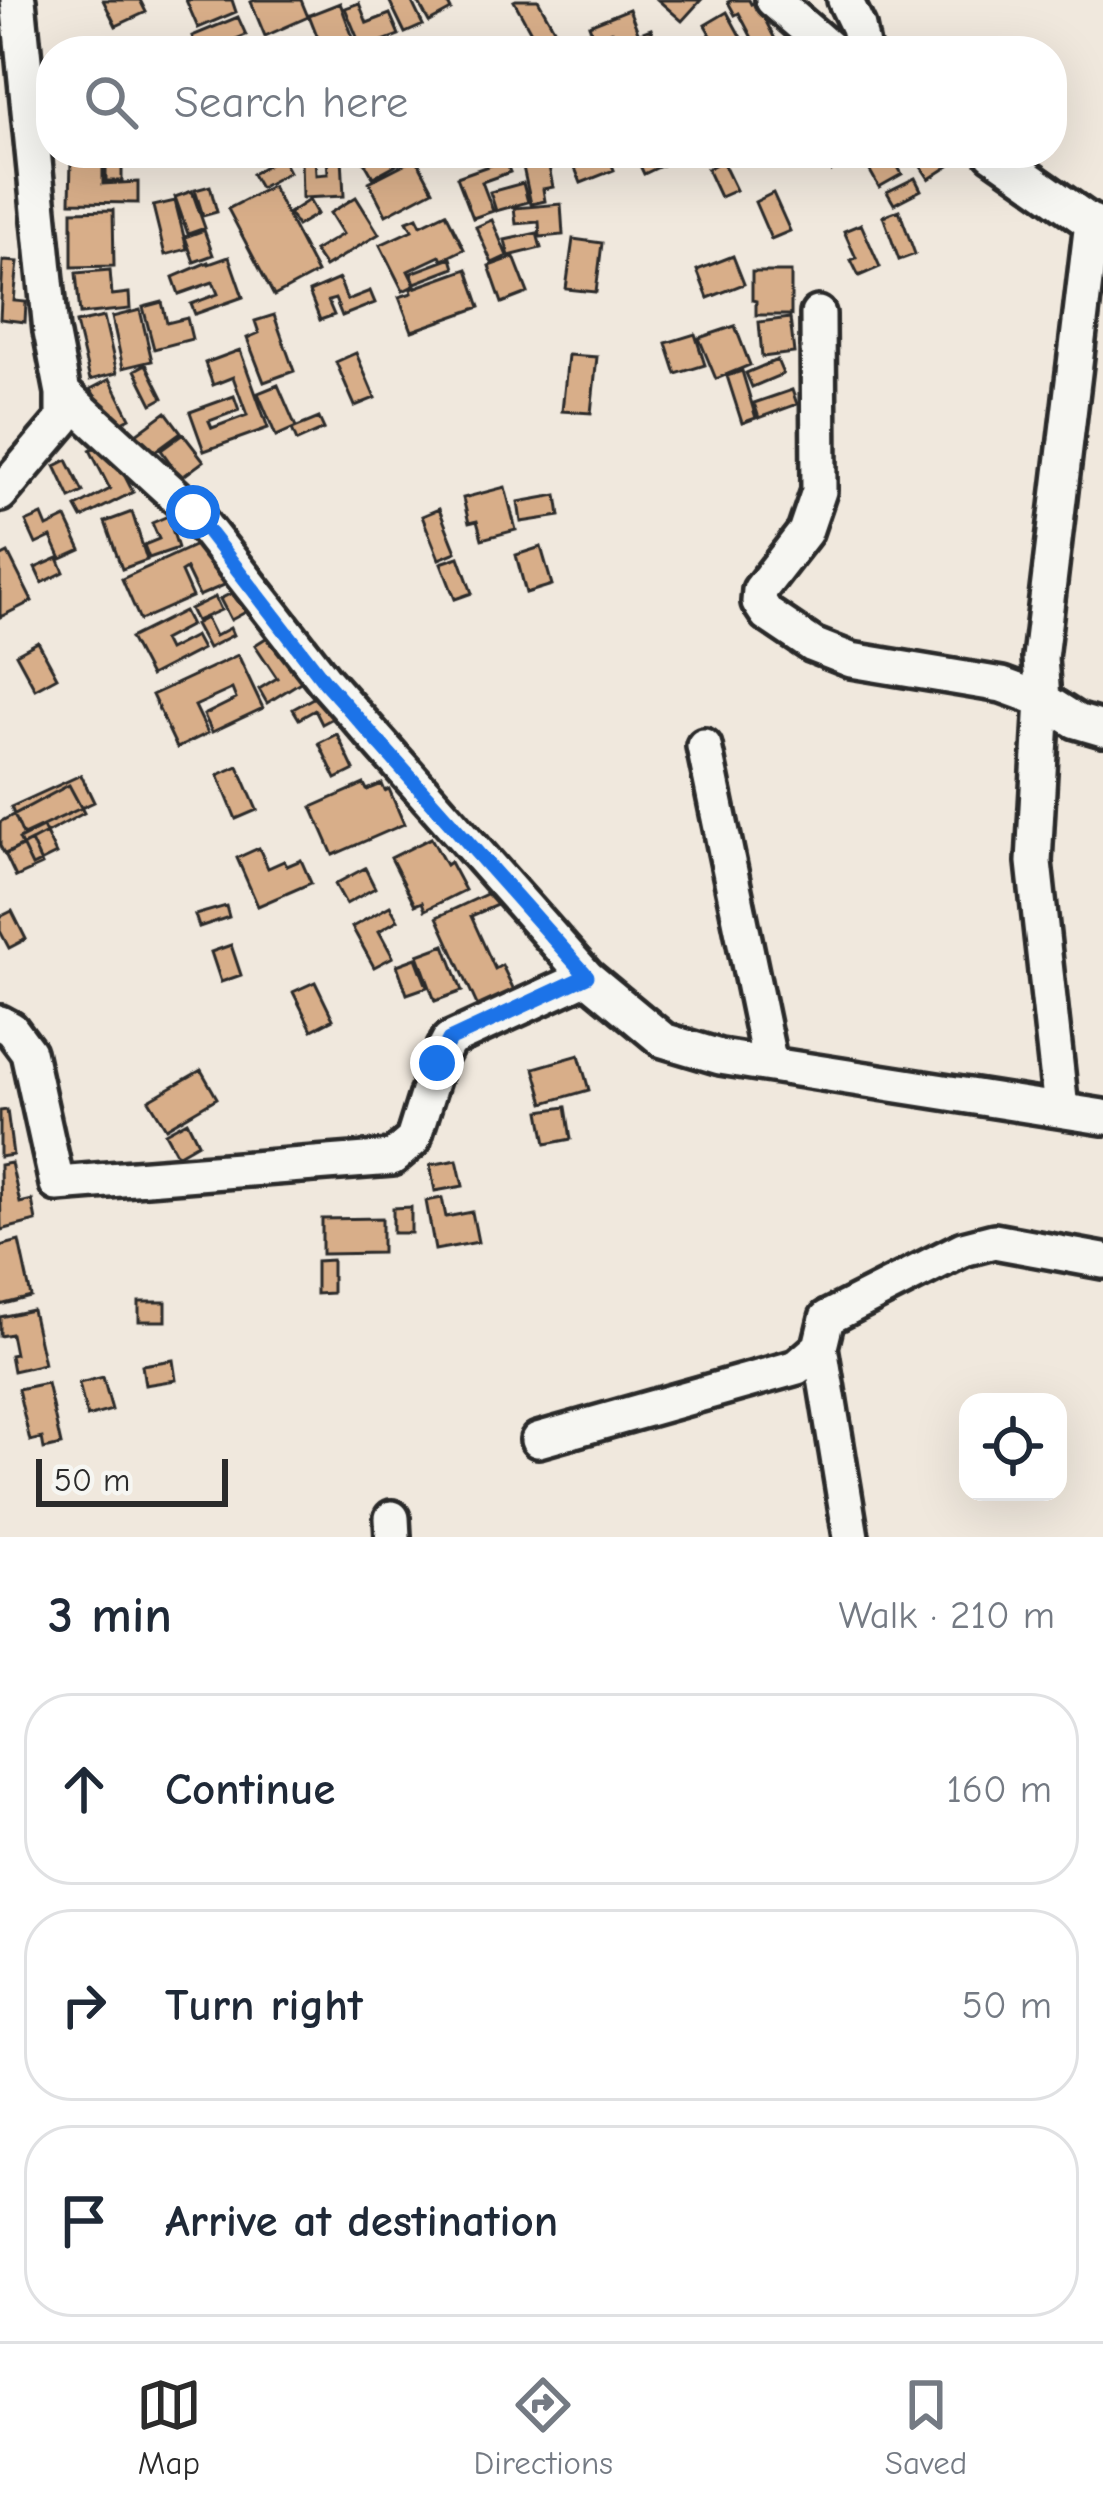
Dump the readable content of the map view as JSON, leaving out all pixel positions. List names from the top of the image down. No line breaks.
{"scale_bar":"50 m","page":{"search":"Search here","scale":"50 m","heading":["3 min","Walk · 210 m"],"list":[["Continue","160 m"],["Turn right","50 m"],"Arrive at destination"],"nav":["Map","Directions","Saved"]}}
